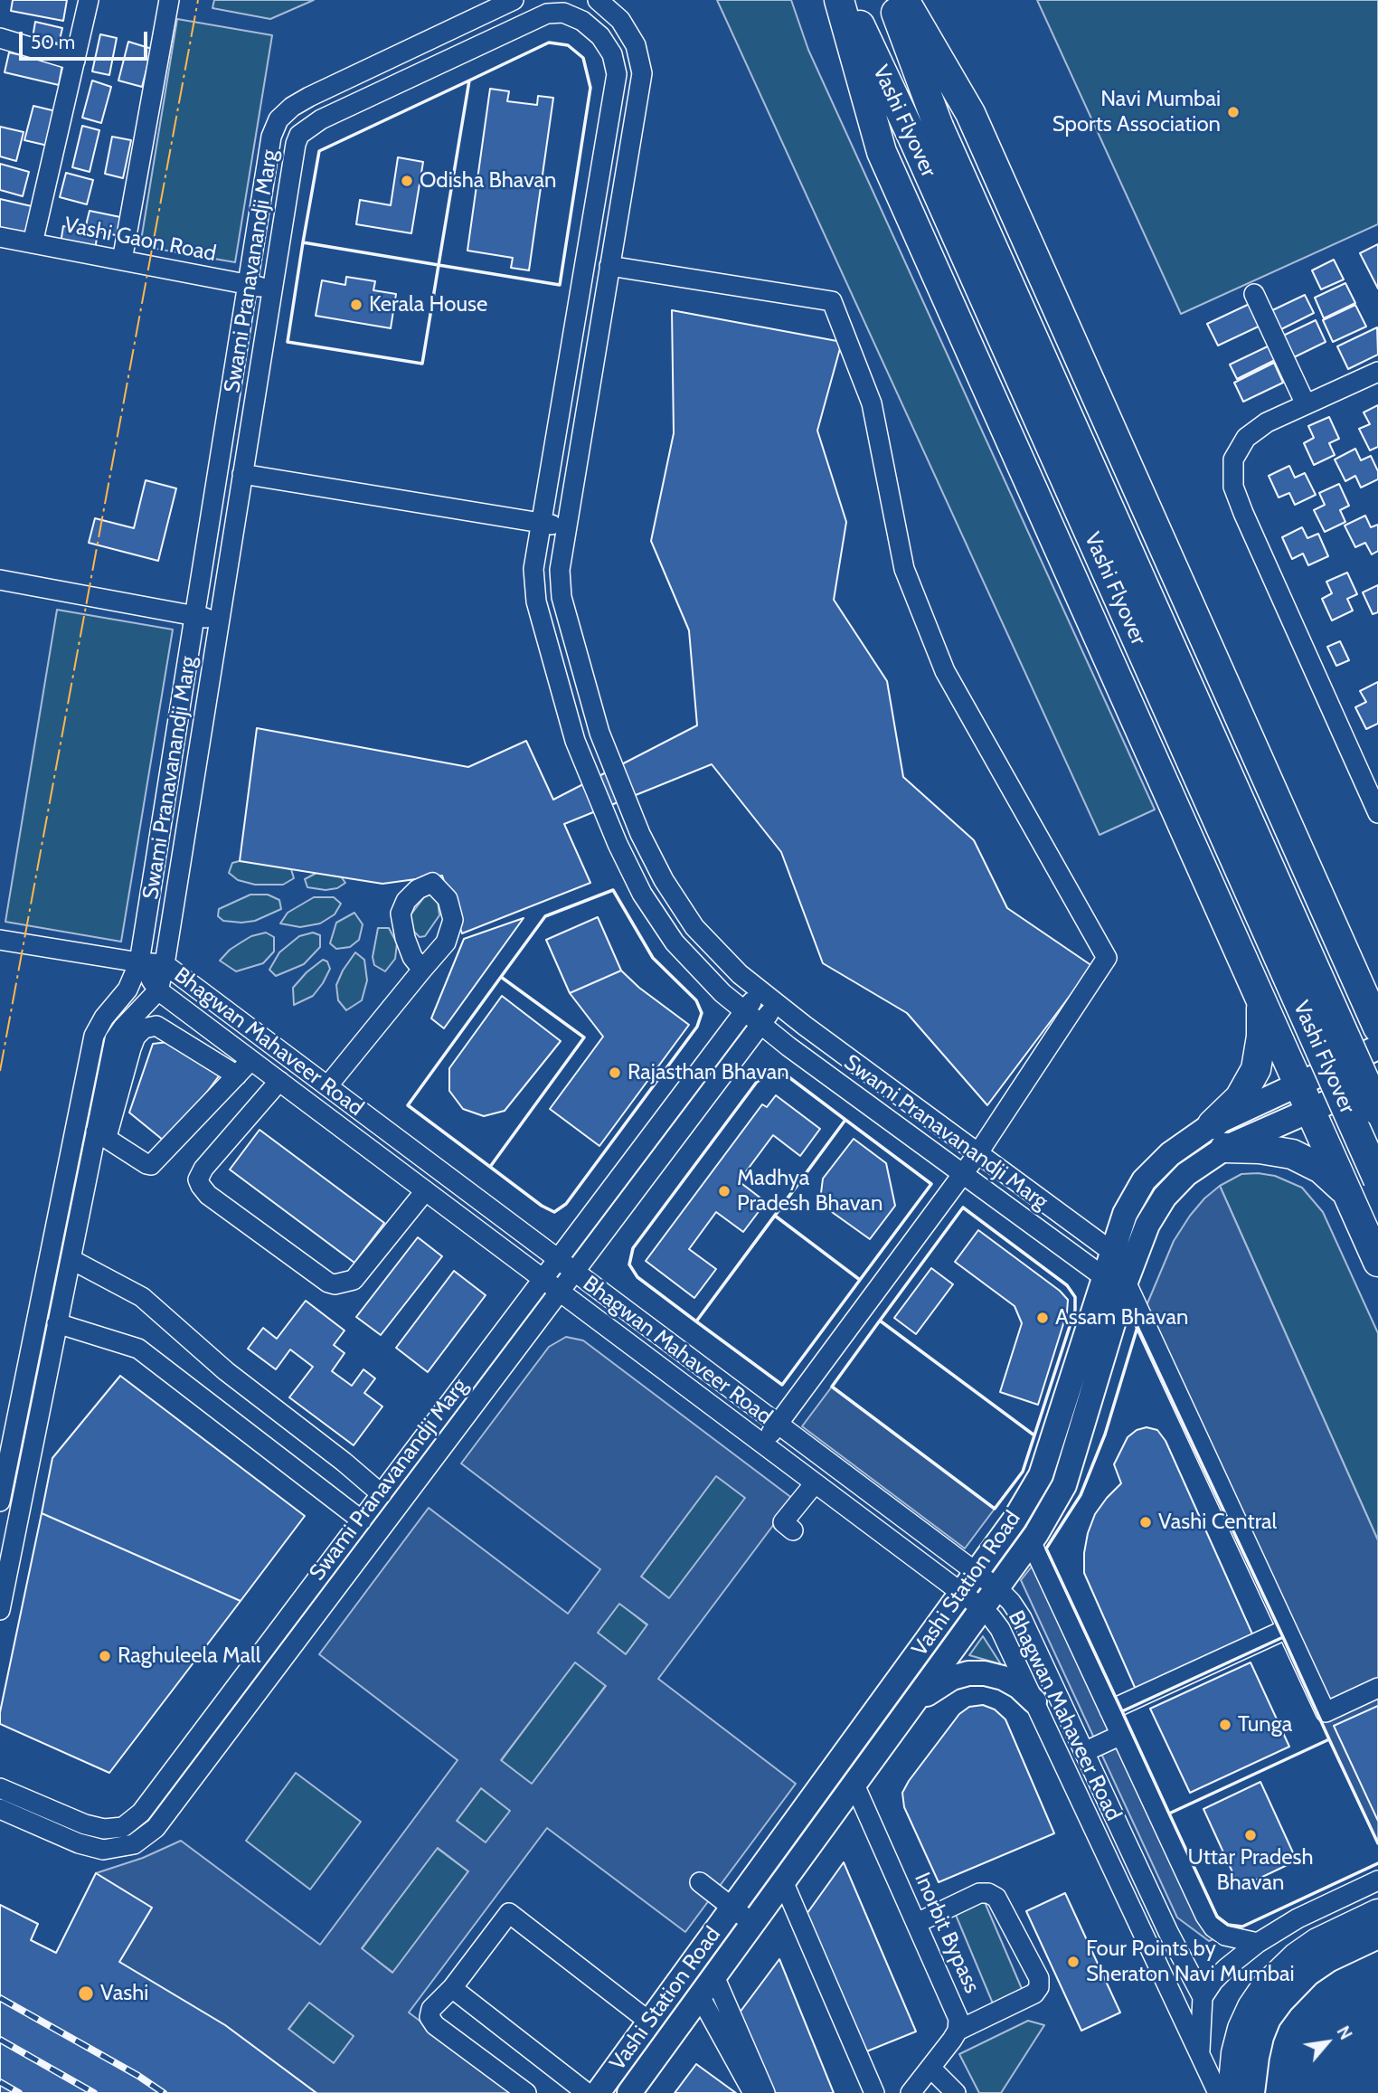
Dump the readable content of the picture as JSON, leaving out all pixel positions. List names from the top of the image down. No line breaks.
{"streets":{"highway":["Vashi Flyover"],"main road":["Vashi Station Road"],"street":["Vashi Gaon Road","Swami Pranavanandji Marg","Bhagwan Mahaveer Road","Inorbit Bypass"]},"crossings":[["Vashi Gaon Road","Swami Pranavanandji Marg"],["Swami Pranavanandji Marg","Bhagwan Mahaveer Road"],["Swami Pranavanandji Marg","Vashi Station Road"],["Bhagwan Mahaveer Road","Vashi Station Road"],["Vashi Station Road","Inorbit Bypass"]],"places":["Navi Mumbai Sports Association","Odisha Bhavan","Kerala House","Rajasthan Bhavan","Madhya Pradesh Bhavan","Assam Bhavan","Vashi Central","Raghuleela Mall","Tunga","Uttar Pradesh Bhavan","Four Points by Sheraton Navi Mumbai","Vashi"],"scale_bar":"50 m","north":"top right"}
